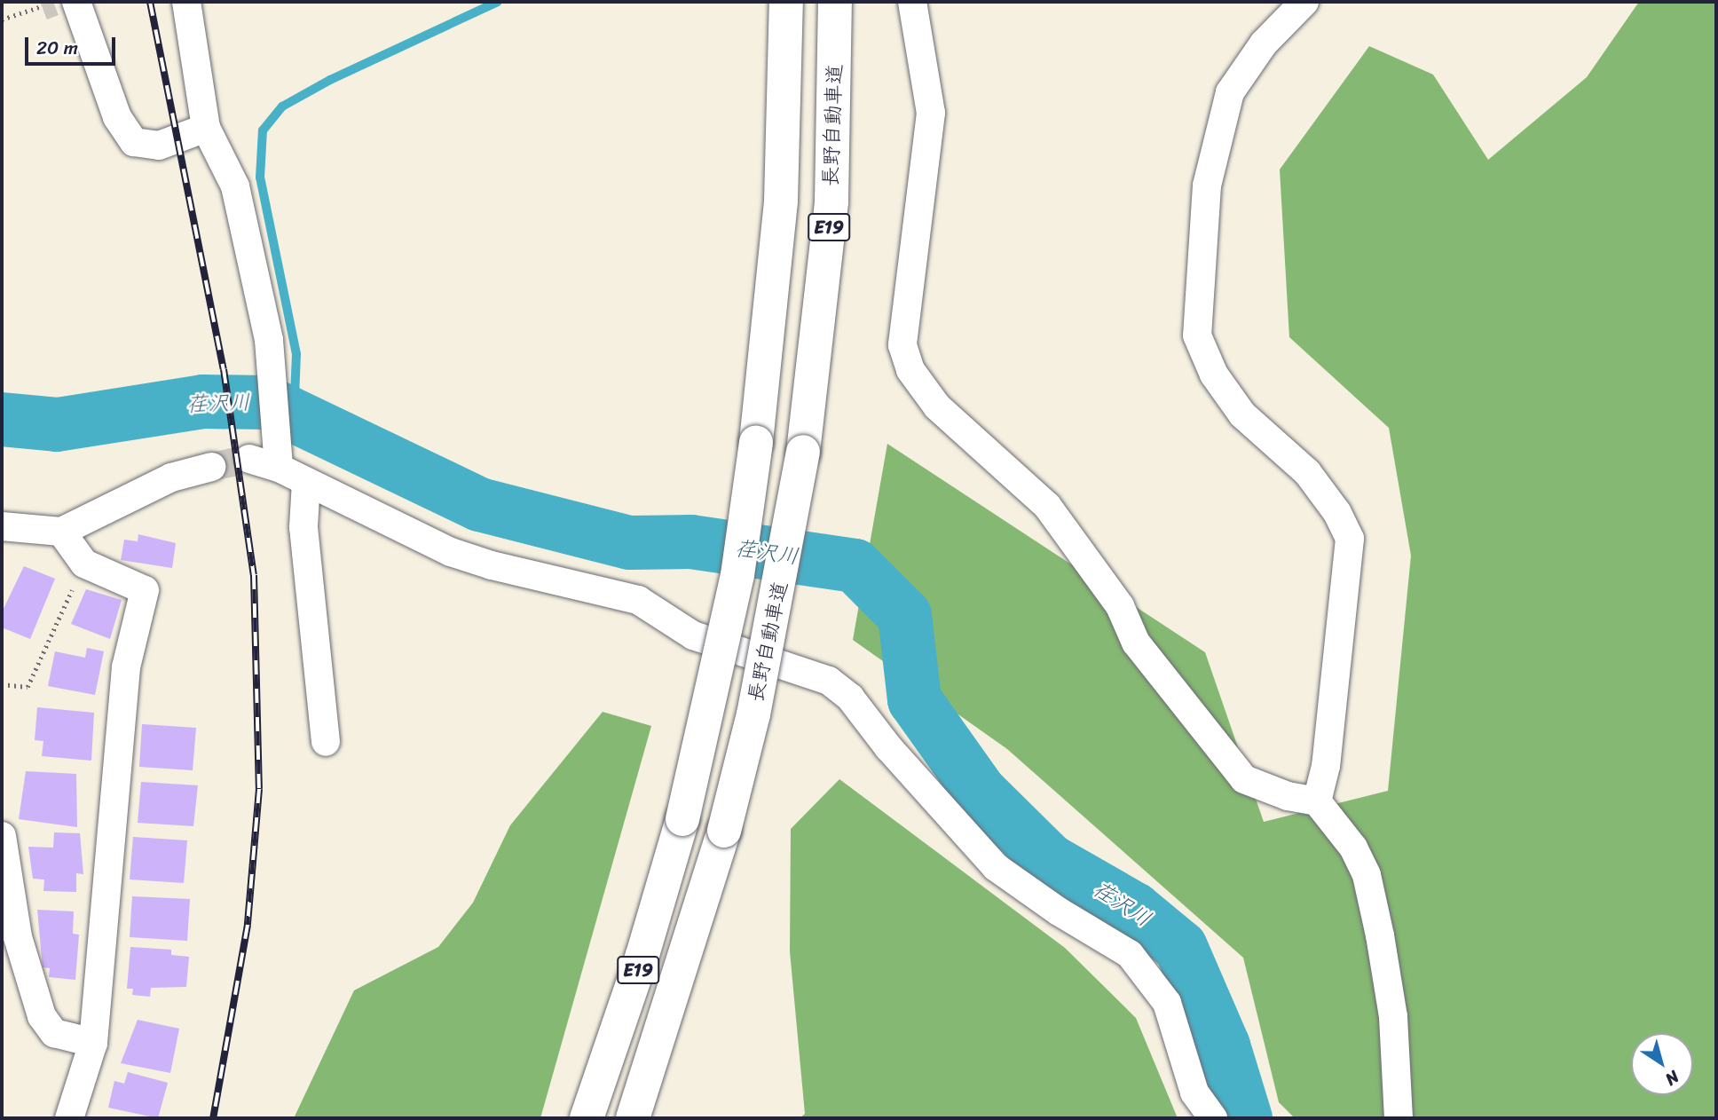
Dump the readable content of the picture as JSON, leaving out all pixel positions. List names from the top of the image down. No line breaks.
{"streets":{"highway":["長野自動車道","E19"]},"water":["荏沢川"],"scale_bar":"20 m","north":"bottom right"}
